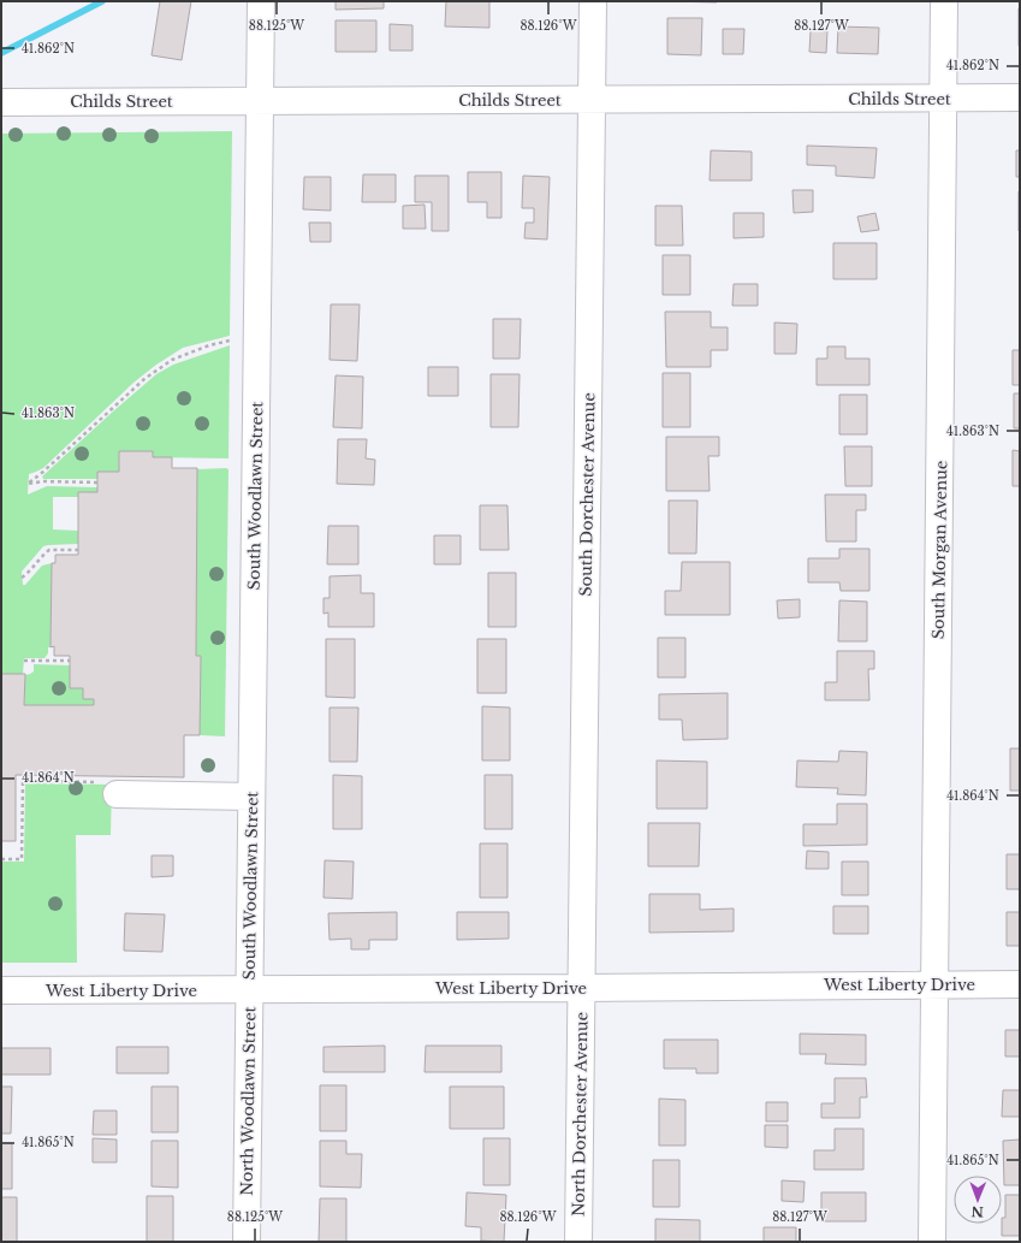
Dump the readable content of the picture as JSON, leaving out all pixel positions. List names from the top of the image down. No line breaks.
{"streets":{"street":["Childs Street","South Dorchester Avenue","South Woodlawn Street","South Morgan Avenue","West Liberty Drive","North Woodlawn Street","North Dorchester Avenue"]},"crossings":[["Childs Street","South Dorchester Avenue"],["Childs Street","South Woodlawn Street"],["Childs Street","South Morgan Avenue"],["South Dorchester Avenue","West Liberty Drive"],["South Dorchester Avenue","North Dorchester Avenue"],["South Woodlawn Street","West Liberty Drive"],["South Woodlawn Street","North Woodlawn Street"],["South Morgan Avenue","West Liberty Drive"],["West Liberty Drive","North Woodlawn Street"],["West Liberty Drive","North Dorchester Avenue"]],"north":"bottom","coordinates":["88.125°W","88.126°W","88.127°W","41.862°N","41.863°N","41.864°N","41.865°N"]}
